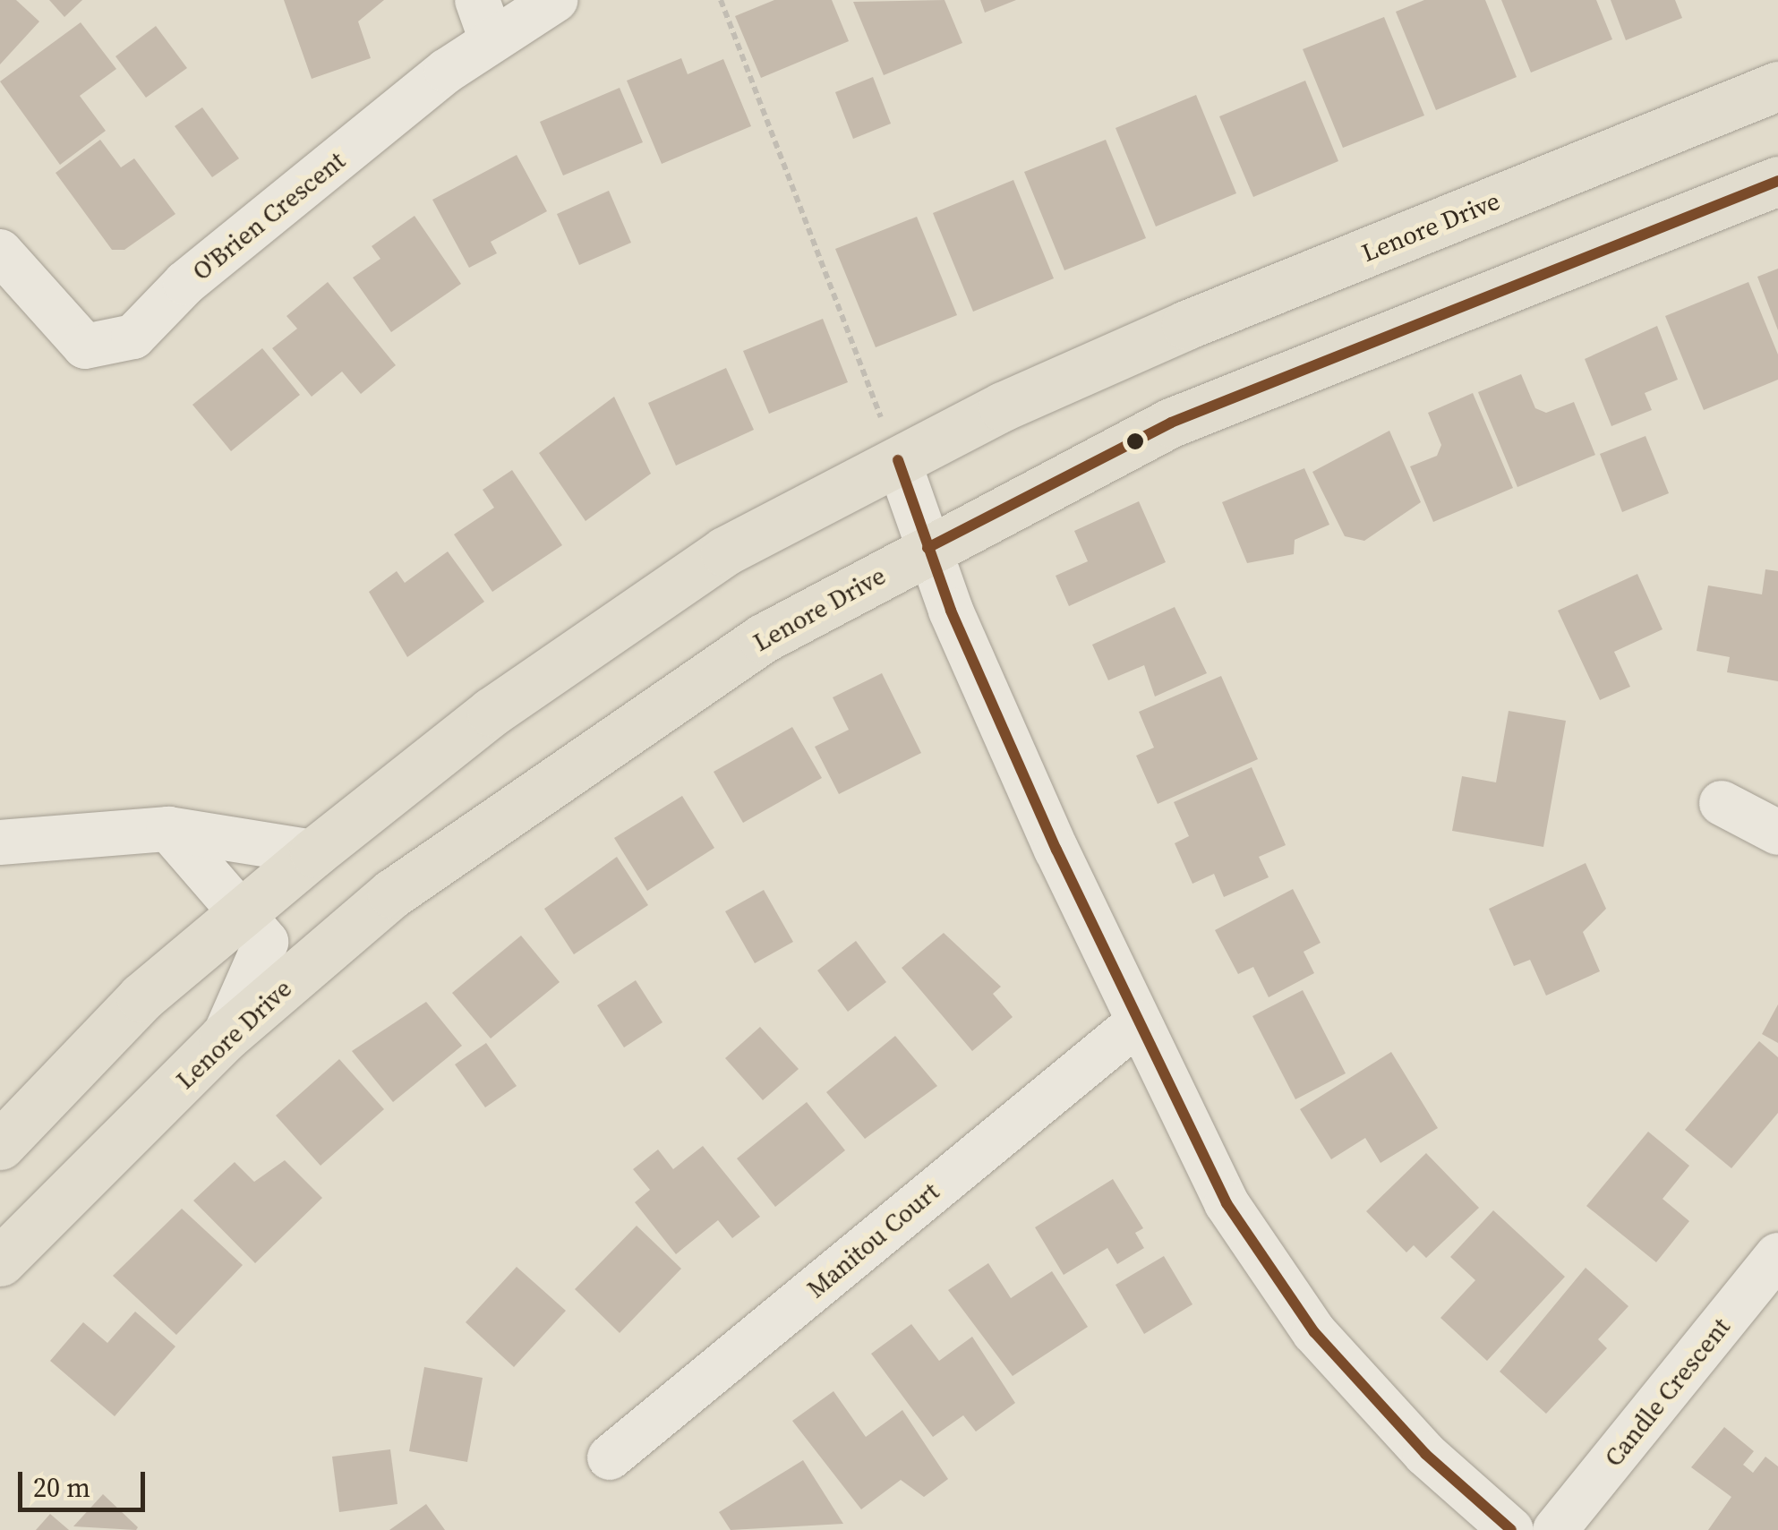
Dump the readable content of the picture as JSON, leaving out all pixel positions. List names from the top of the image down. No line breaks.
{"streets":{"main road":["Lenore Drive"],"street":["O'Brien Crescent","Manitou Court","Candle Crescent"]},"scale_bar":"20 m"}
